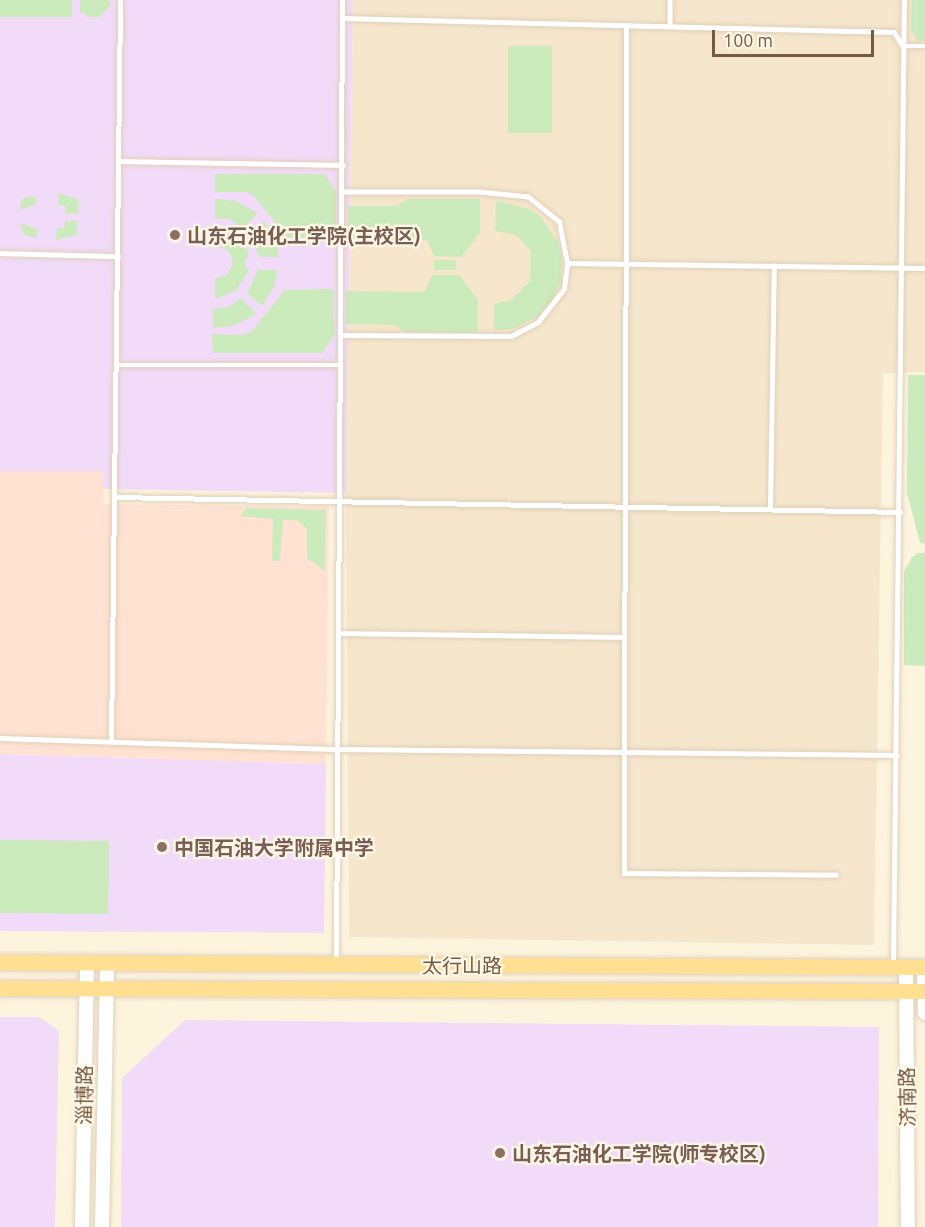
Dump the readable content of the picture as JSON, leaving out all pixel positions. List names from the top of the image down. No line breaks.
{"streets":{"main road":["太行山路","淄博路","济南路"]},"crossings":[["太行山路","淄博路"],["太行山路","济南路"]],"places":["山东石油化工学院(主校区)","中国石油大学附属中学","山东石油化工学院(师专校区)"],"scale_bar":"100 m"}
